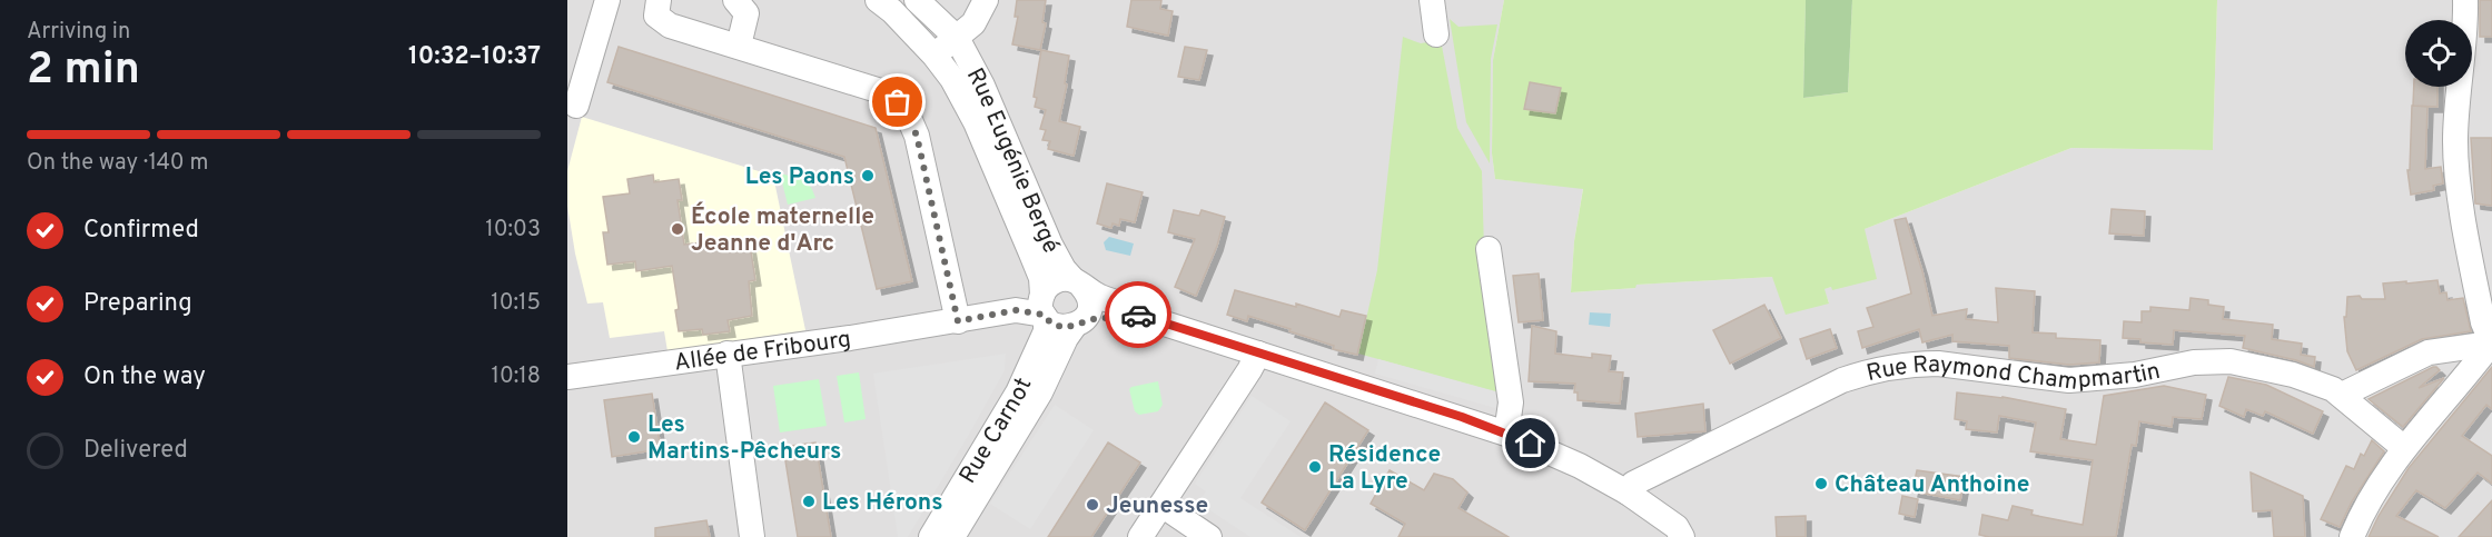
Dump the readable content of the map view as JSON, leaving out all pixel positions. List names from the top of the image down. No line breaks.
{"streets":{"street":["Rue Eugénie Bergé","Allée de Fribourg","Rue Raymond Champmartin","Rue Carnot"]},"crossings":[["Rue Eugénie Bergé","Allée de Fribourg"],["Rue Eugénie Bergé","Rue Carnot"],["Allée de Fribourg","Rue Carnot"]],"places":["Les Paons","École maternelle Jeanne d'Arc","Les Martins-Pêcheurs","Résidence La Lyre","Château Anthoine","Les Hérons","Jeunesse"],"page":{"heading":["2 min","Arriving in","10:32–10:37"],"bar":"On the way · 140 m","list":[["Confirmed","10:03"],["Preparing","10:15"],["On the way","10:18"],"Delivered"]}}
